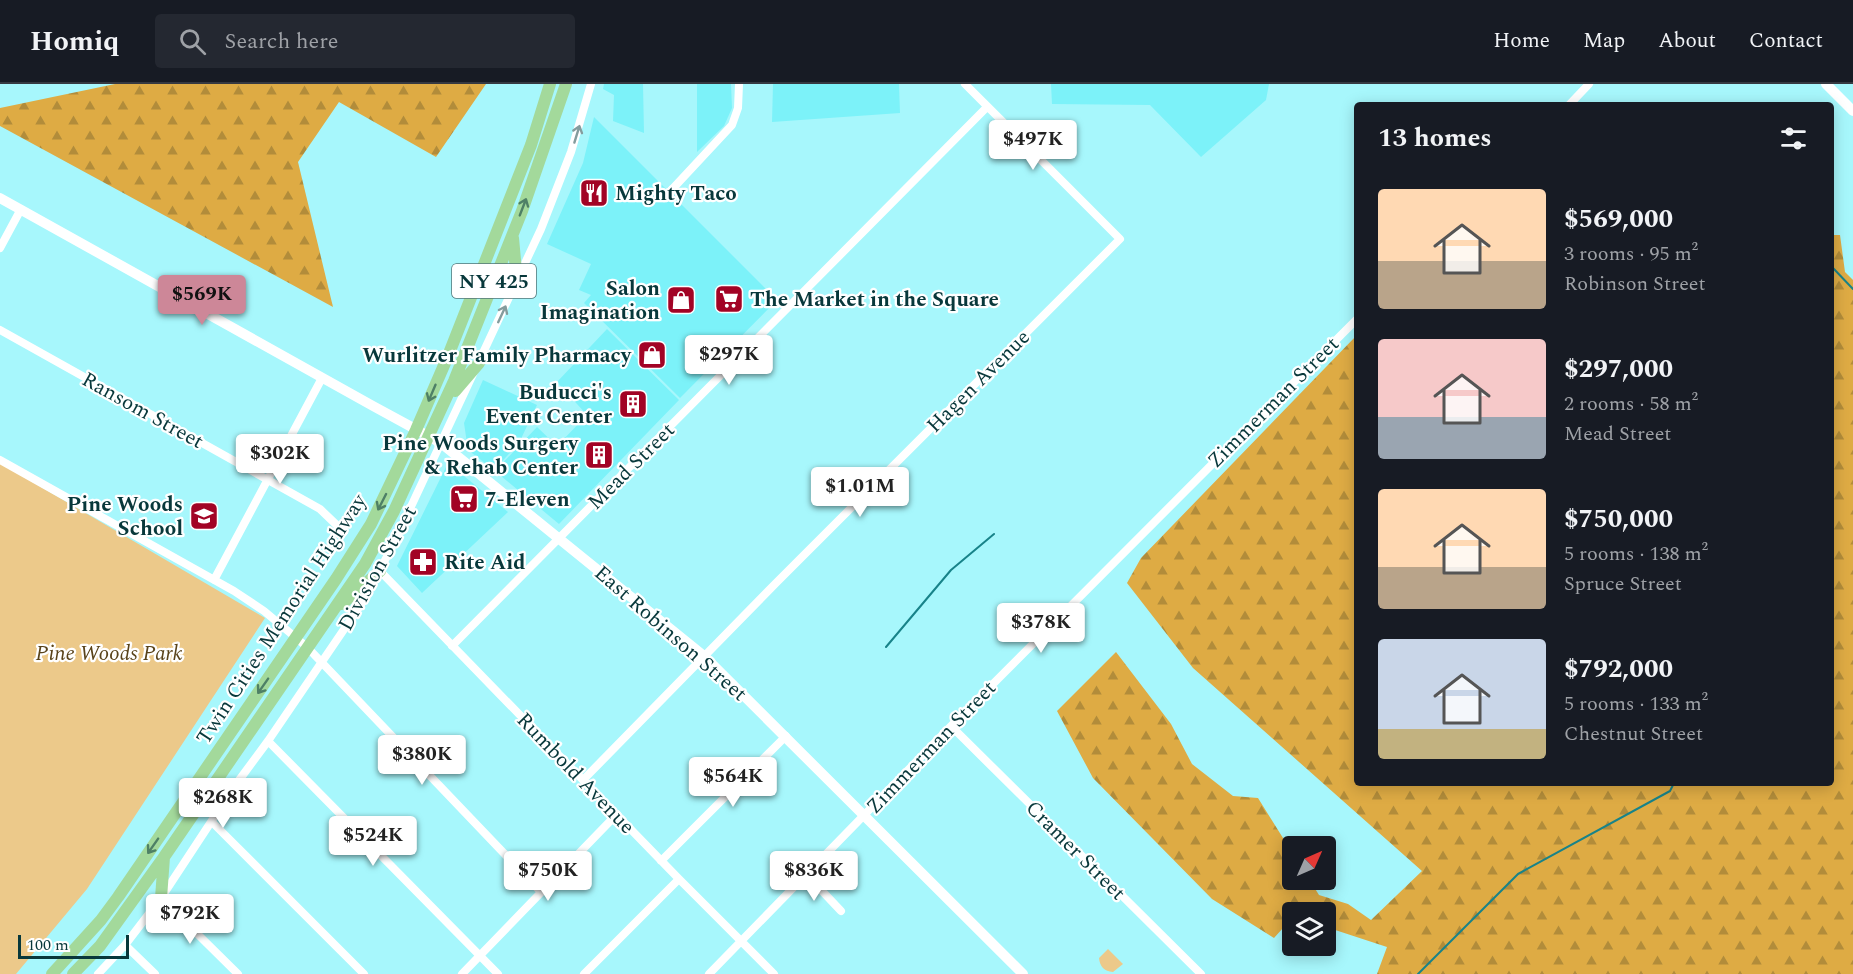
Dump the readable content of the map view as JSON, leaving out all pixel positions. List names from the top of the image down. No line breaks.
{"streets":{"main road":["NY 425","Twin Cities Memorial Highway"],"street":["Hagen Avenue","Zimmerman Street","Ransom Street","Mead Street","Division Street","East Robinson Street","Rumbold Avenue","Cramer Street"]},"crossings":[["Hagen Avenue","Mead Street"],["Hagen Avenue","East Robinson Street"],["Hagen Avenue","Rumbold Avenue"],["Zimmerman Street","East Robinson Street"],["Zimmerman Street","Rumbold Avenue"],["Zimmerman Street","Cramer Street"],["Mead Street","East Robinson Street"],["Mead Street","Rumbold Avenue"],["Division Street","East Robinson Street"],["Division Street","Rumbold Avenue"],["Twin Cities Memorial Highway","East Robinson Street"]],"parks":["Pine Woods Park"],"places":{"restaurant":["Mighty Taco"],"supermarket":["The Market in the Square","7-Eleven"],"shop":["Salon Imagination","Wurlitzer Family Pharmacy"],"building":["Buducci's Event Center","Pine Woods Surgery & Rehab Center"],"school or university":["Pine Woods School"],"pharmacy":["Rite Aid"]},"scale_bar":"100 m","north":"top right","page":{"header":"Homiq","search":"Search here","nav":["Home","Map","About","Contact"],"heading":"13 homes","price":["$497K","$569K","$297K","$302K","$1.01M","$378K","$380K","$564K","$268K","$524K","$750K","$836K","$792K"],"list":[{"name":"$569,000","note":"3 rooms · 95 m² · Robinson Street"},{"name":"$297,000","note":"2 rooms · 58 m² · Mead Street"},{"name":"$750,000","note":"5 rooms · 138 m² · Spruce Street"},{"name":"$792,000","note":"5 rooms · 133 m² · Chestnut Street"}],"scale":"100 m"}}
